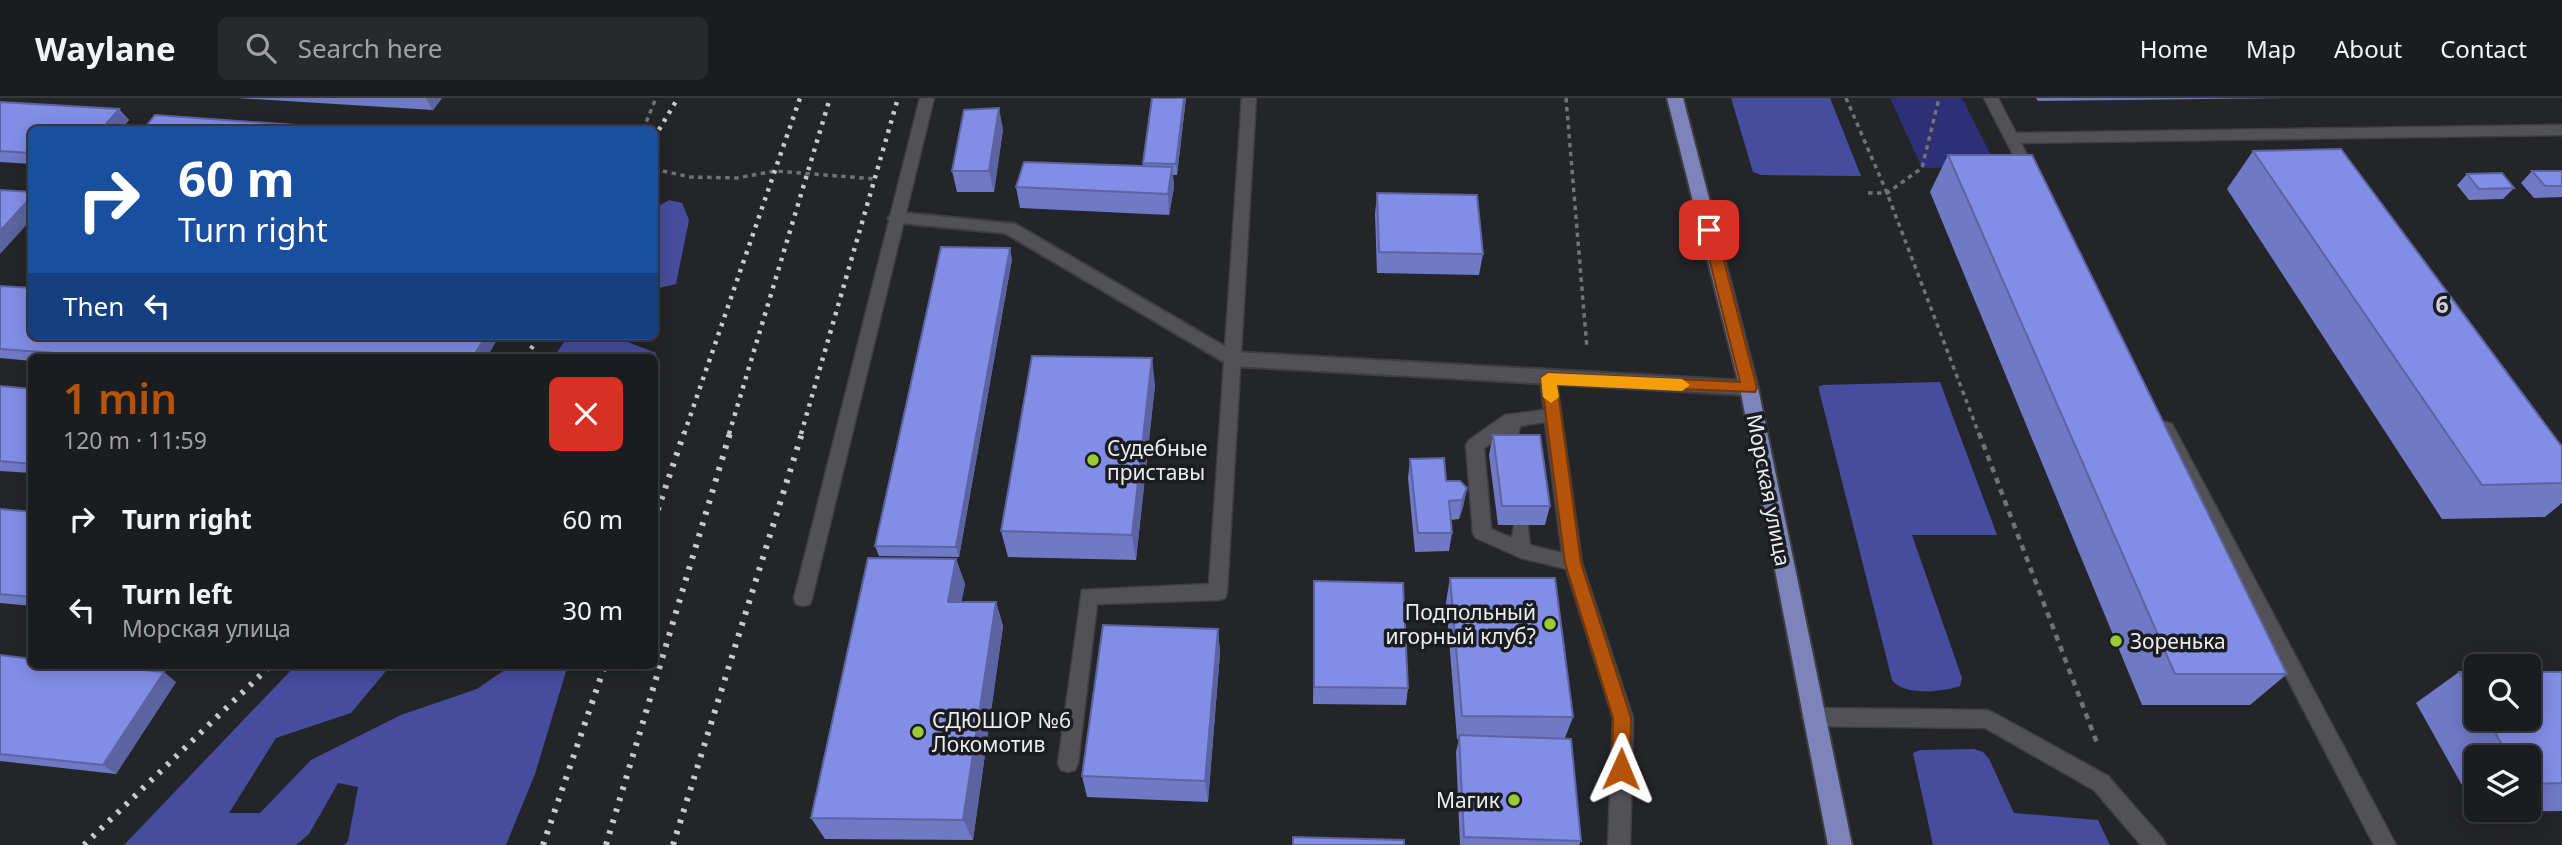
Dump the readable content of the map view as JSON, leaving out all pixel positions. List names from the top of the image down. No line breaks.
{"streets":{"main road":["Морская улица"]},"districts":["6"],"places":["Судебные приставы","Подпольный игорный клуб?","Зоренька","СДЮШОР №6 Локомотив","Магик"],"page":{"header":"Waylane","search":"Search here","nav":["Home","Map","About","Contact"],"turn":["60 m","Turn right"],"then":"Then","heading":["1 min","120 m · 11:59"],"list":[{"name":"Turn right","value":"60 m"},{"name":"Turn left","note":"Морская улица","value":"30 m"}]}}
